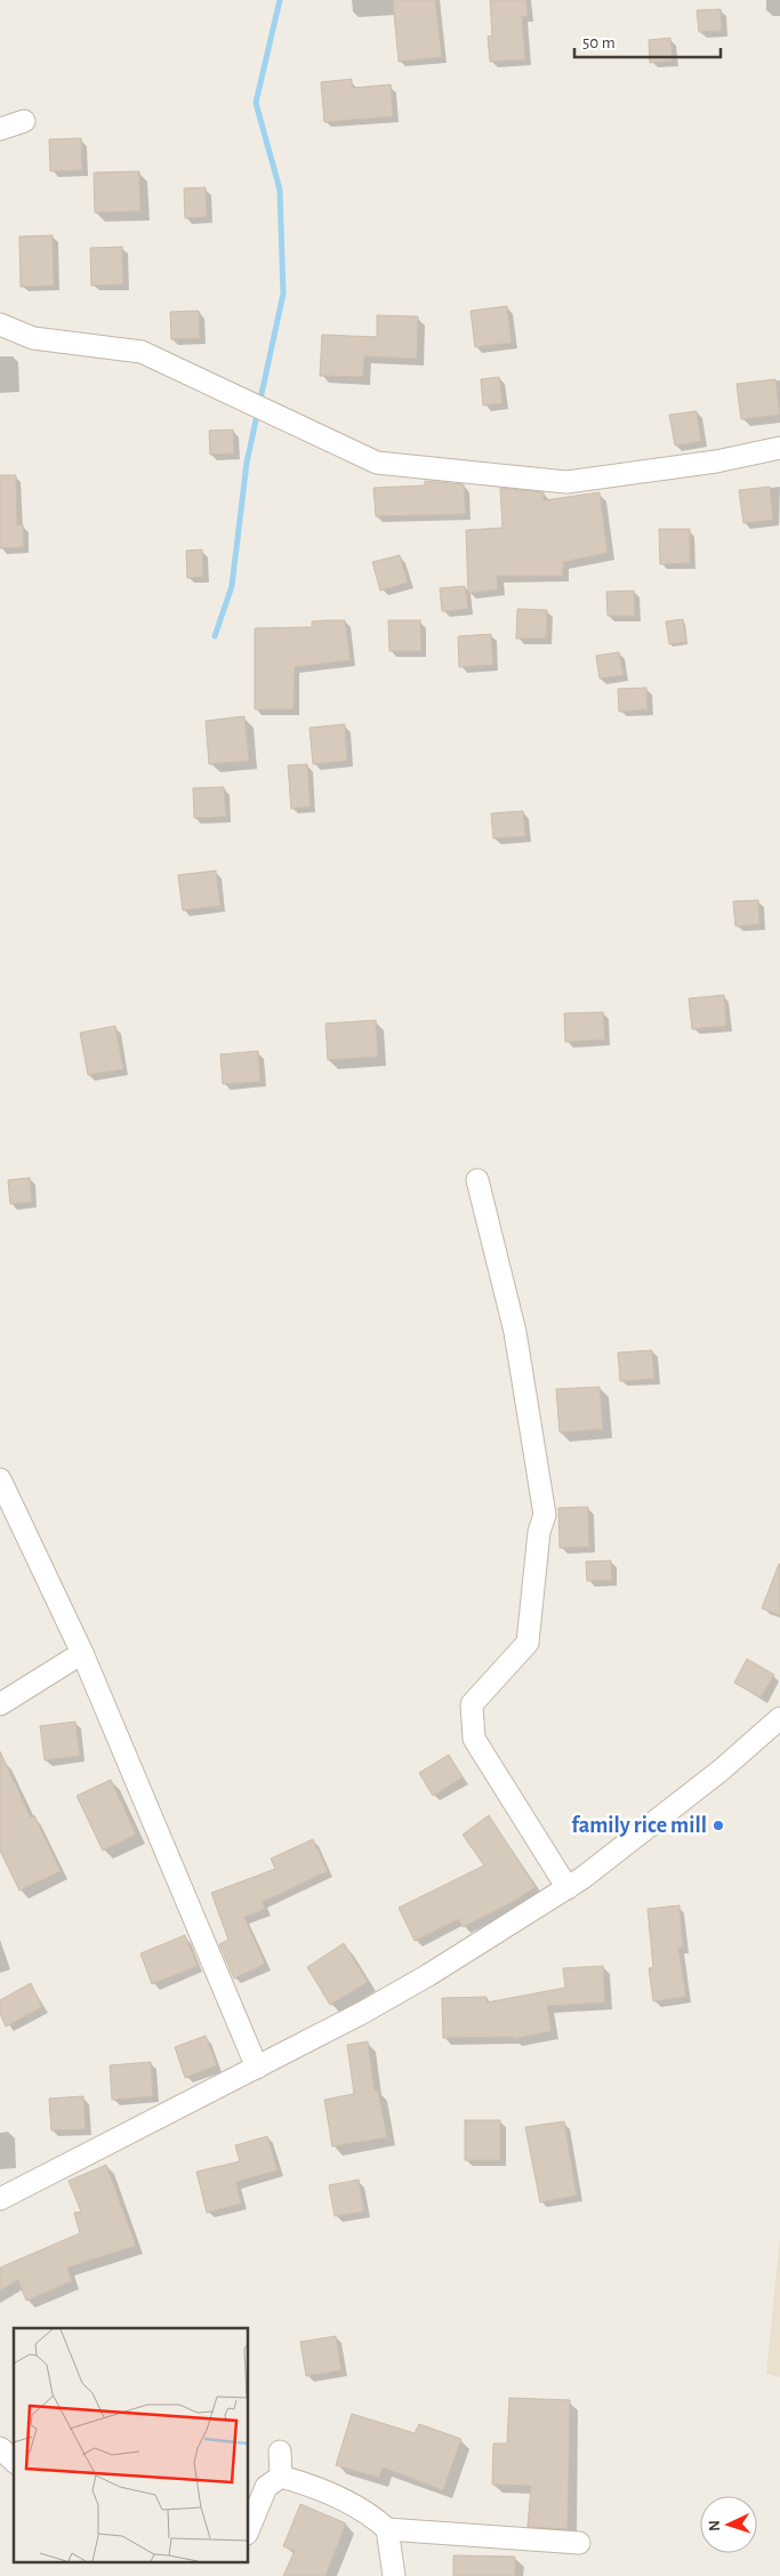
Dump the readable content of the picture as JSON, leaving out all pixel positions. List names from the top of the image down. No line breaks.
{"places":["family rice mill"],"scale_bar":"50 m","north":"left"}
